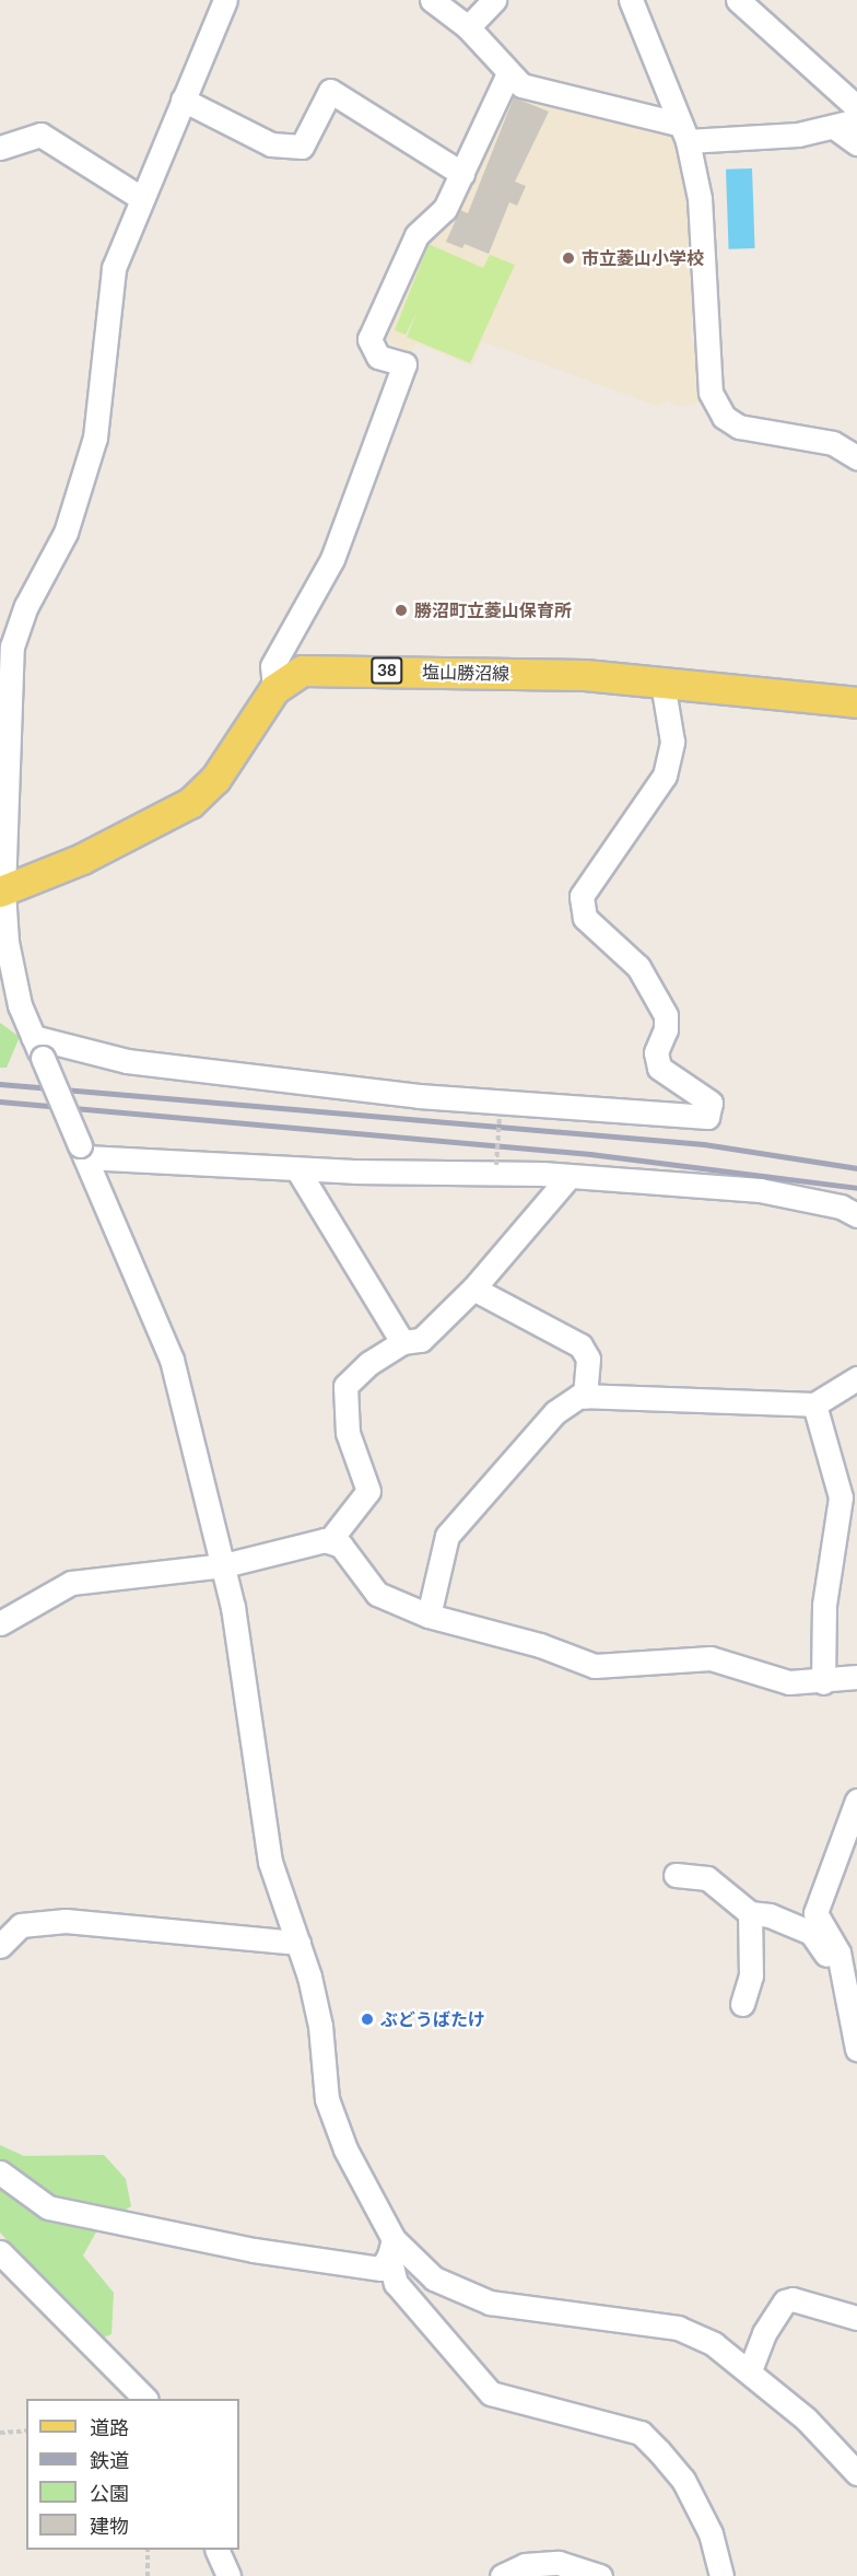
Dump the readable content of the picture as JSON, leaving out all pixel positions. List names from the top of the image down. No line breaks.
{"streets":{"main road":["38","塩山勝沼線"]},"places":["市立菱山小学校","勝沼町立菱山保育所","ぶどうばたけ"],"legend":["道路","鉄道","公園","建物"]}
